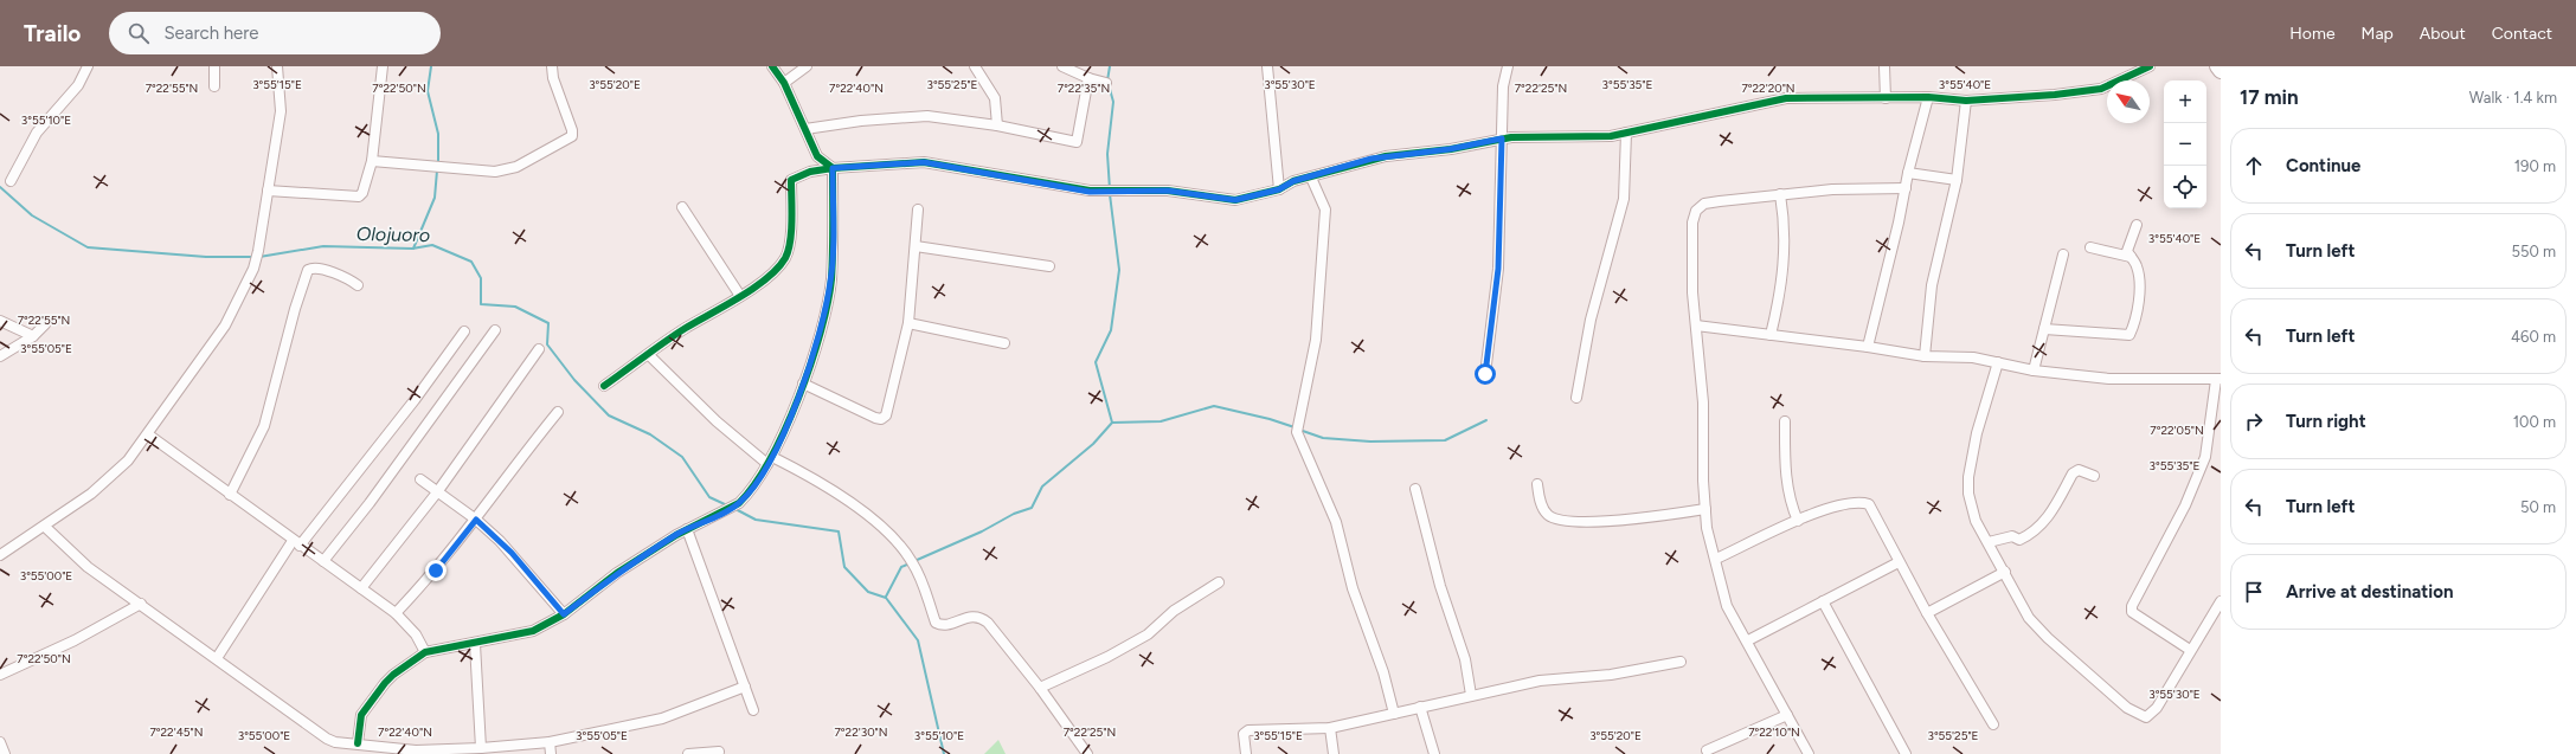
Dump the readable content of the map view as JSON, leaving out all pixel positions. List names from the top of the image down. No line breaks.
{"water":["Olojuoro"],"north":"top left","page":{"header":"Trailo","search":"Search here","nav":["Home","Map","About","Contact"],"heading":["17 min","Walk · 1.4 km"],"map_buttons":["+","−"],"list":[["Continue","190 m"],["Turn left","550 m"],["Turn left","460 m"],["Turn right","100 m"],["Turn left","50 m"],"Arrive at destination"]},"coordinates":["3°55'15\"E","3°55'20\"E","3°55'25\"E","3°55'30\"E","3°55'35\"E","3°55'40\"E","7°22'55\"N","7°22'50\"N","7°22'40\"N","7°22'35\"N","7°22'25\"N","7°22'20\"N","3°55'10\"E","3°55'05\"E","7°22'05\"N","3°55'00\"E","7°22'45\"N","7°22'30\"N","7°22'10\"N"]}
